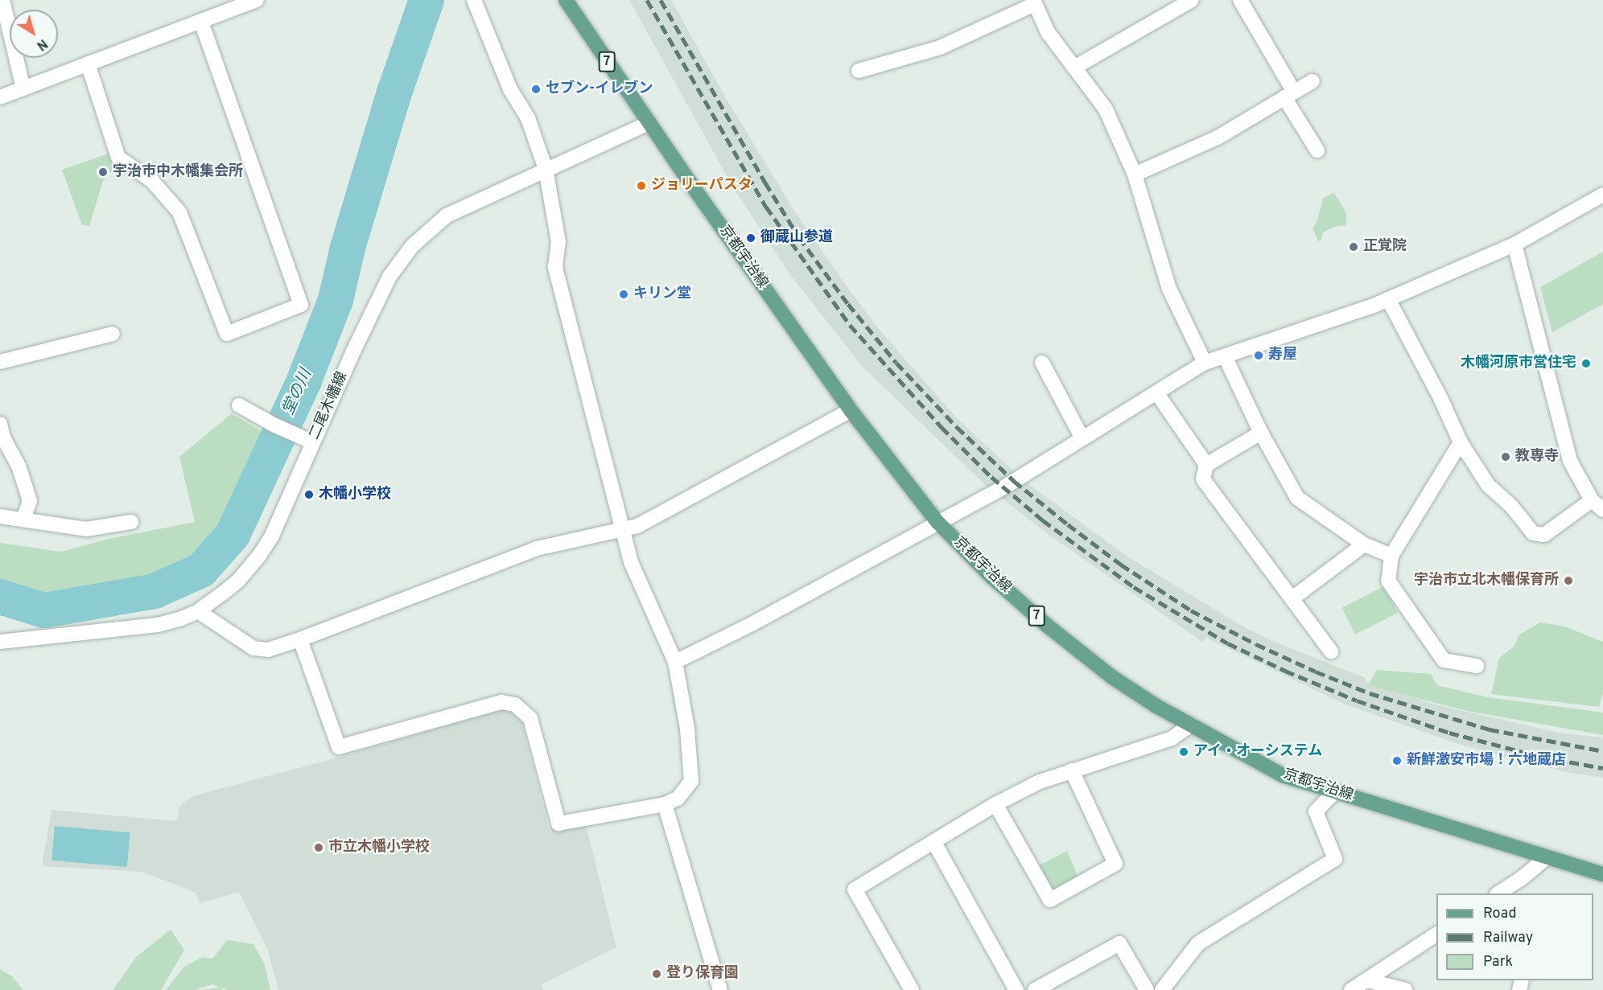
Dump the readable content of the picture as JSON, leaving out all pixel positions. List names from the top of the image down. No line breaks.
{"streets":{"main road":["7","京都宇治線"],"street":["二尾木幡線"]},"crossings":[["京都宇治線","二尾木幡線"]],"water":["堂の川"],"places":["セブン-イレブン","宇治市中木幡集会所","ジョリーパスタ","御蔵山参道","正覚院","キリン堂","寿屋","木幡河原市営住宅","教専寺","木幡小学校","宇治市立北木幡保育所","アイ・オーシステム","新鮮激安市場！六地蔵店","市立木幡小学校","登り保育園"],"legend":["Road","Railway","Park"],"north":"bottom right"}
